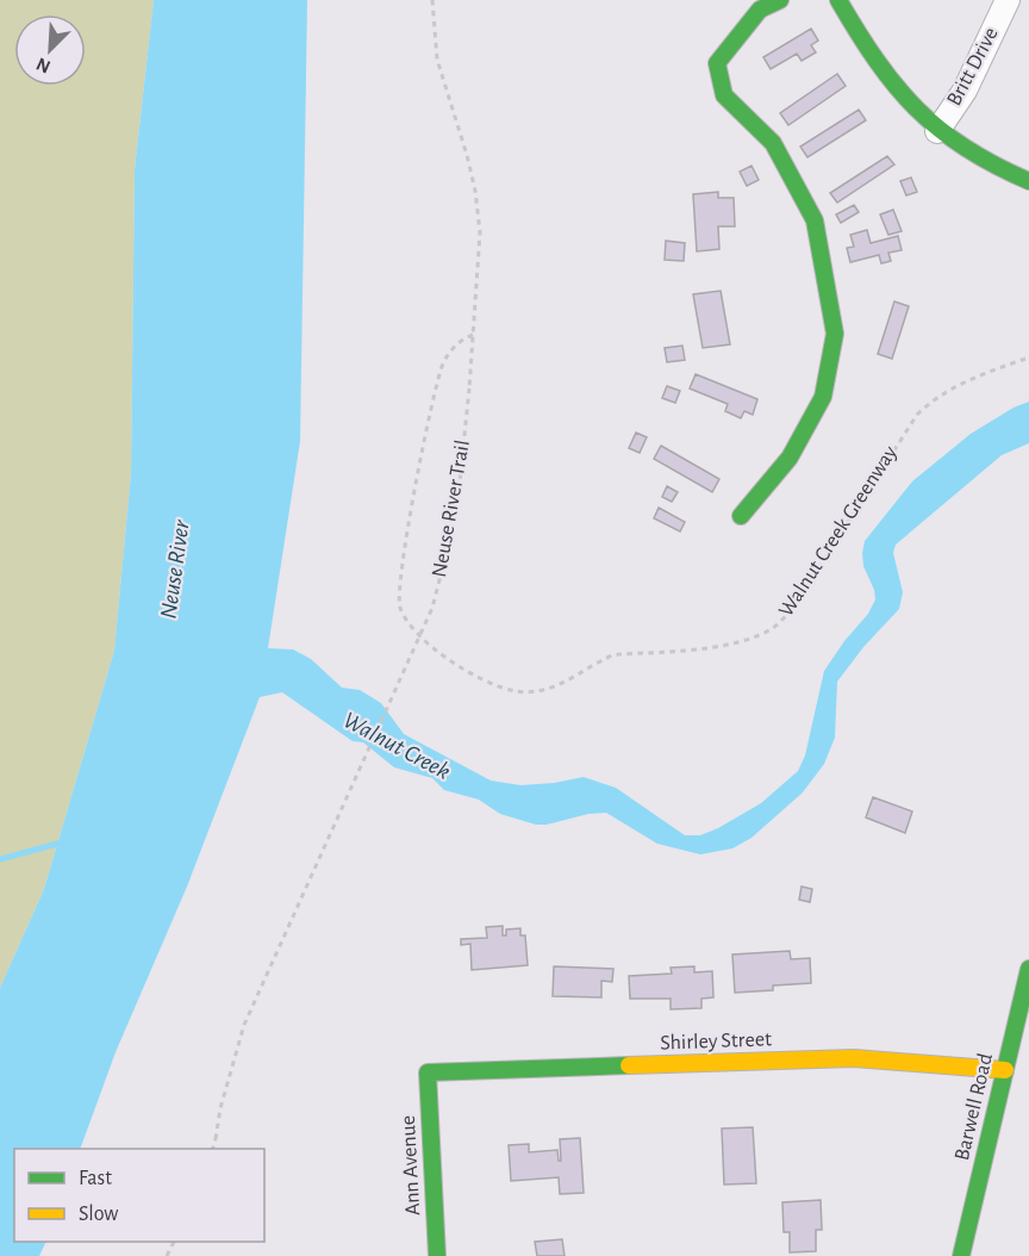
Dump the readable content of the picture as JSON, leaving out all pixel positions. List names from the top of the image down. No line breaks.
{"streets":{"street":["Britt Drive","Shirley Street","Barwell Road","Ann Avenue"],"path":["Neuse River Trail","Walnut Creek Greenway"]},"crossings":[["Neuse River Trail","Walnut Creek Greenway"],["Shirley Street","Barwell Road"],["Shirley Street","Ann Avenue"]],"water":["Neuse River","Walnut Creek"],"legend":["Fast","Slow"],"north":"bottom left"}
